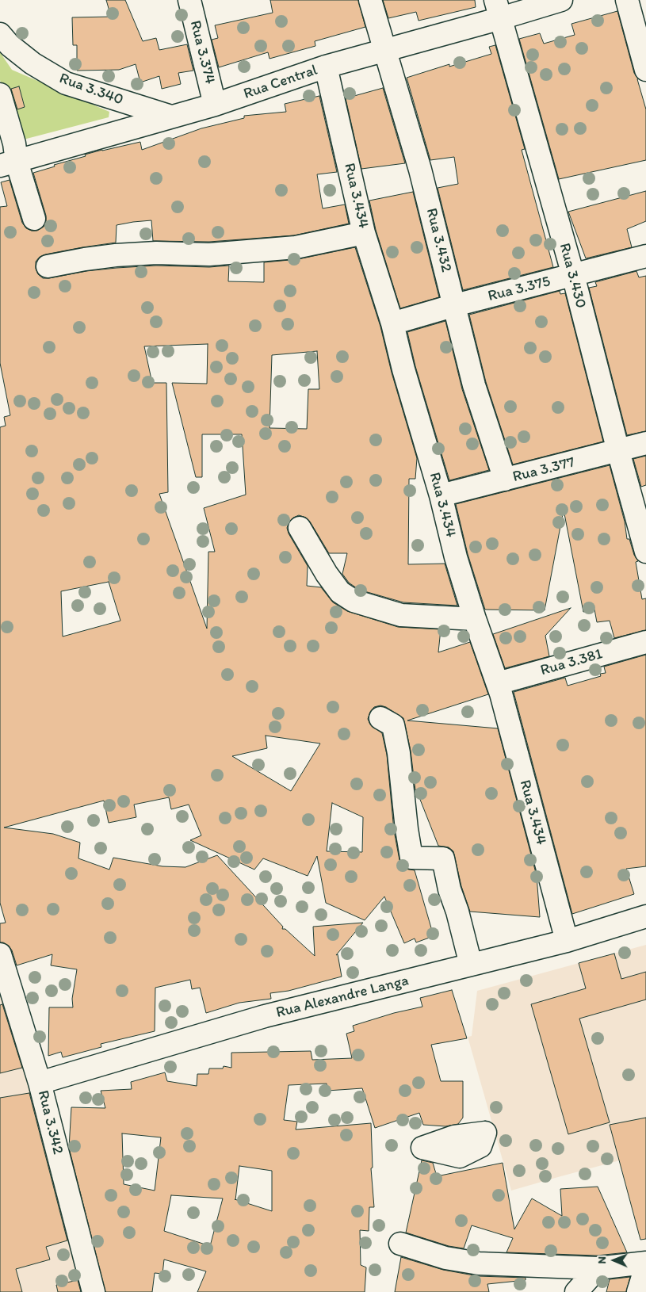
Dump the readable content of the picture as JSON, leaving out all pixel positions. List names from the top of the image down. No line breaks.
{"streets":{"street":["Rua 3.374","Rua Central","Rua 3.340","Rua 3.434","Rua 3.432","Rua 3.430","Rua 3.375","Rua 3.377","Rua 3.381","Rua Alexandre Langa","Rua 3.342"]},"crossings":[["Rua 3.374","Rua Central"],["Rua Central","Rua 3.340"],["Rua Central","Rua 3.434"],["Rua Central","Rua 3.432"],["Rua Central","Rua 3.430"],["Rua 3.434","Rua 3.375"],["Rua 3.434","Rua 3.377"],["Rua 3.434","Rua 3.381"],["Rua 3.434","Rua Alexandre Langa"],["Rua 3.432","Rua 3.375"],["Rua 3.432","Rua 3.377"],["Rua 3.430","Rua 3.375"],["Rua 3.430","Rua 3.377"],["Rua Alexandre Langa","Rua 3.342"]],"north":"left"}
